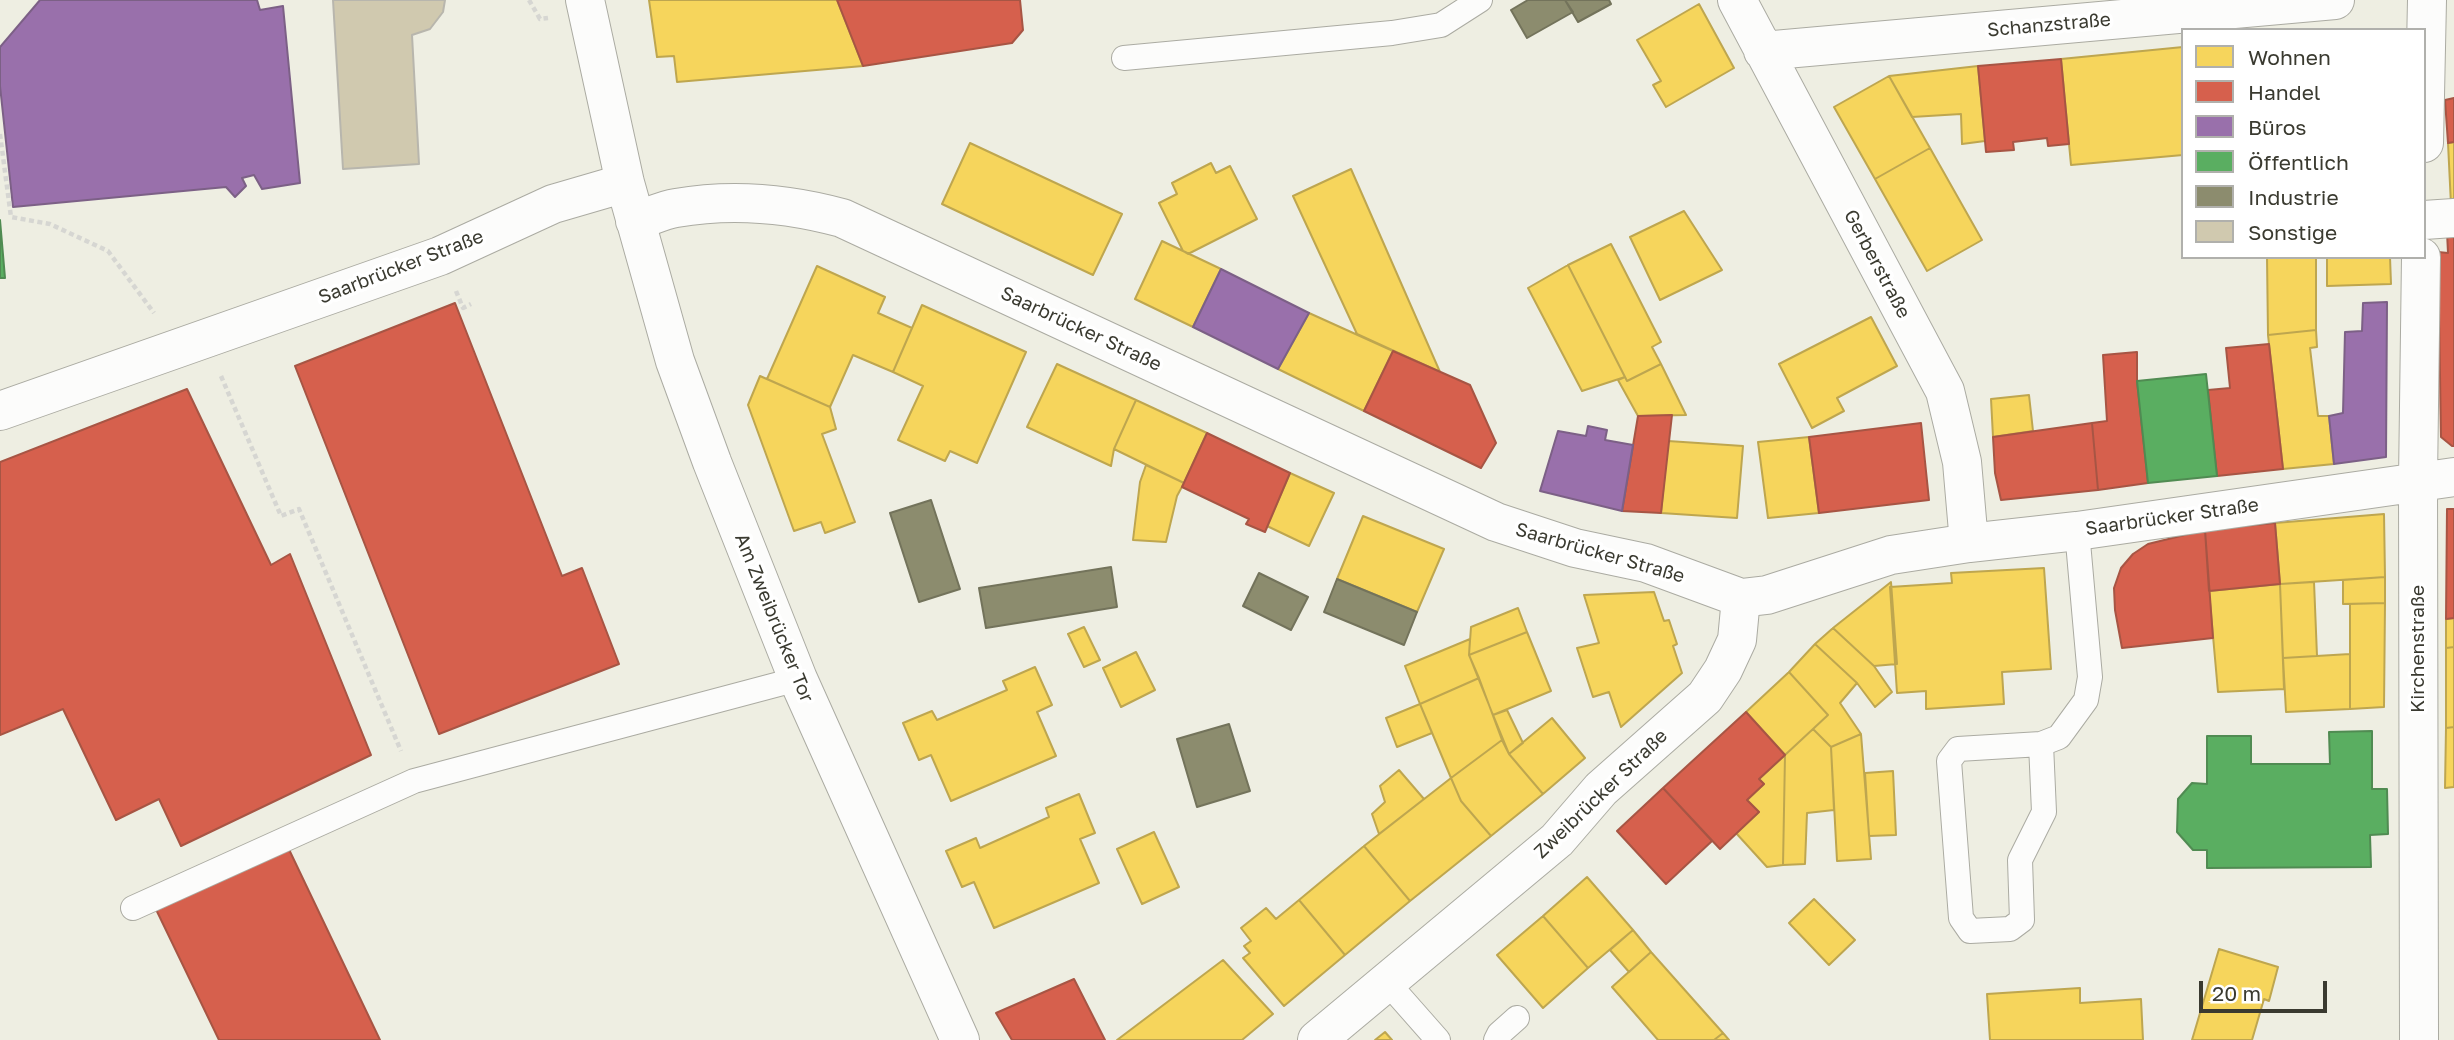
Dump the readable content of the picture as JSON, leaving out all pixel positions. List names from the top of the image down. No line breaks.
{"streets":{"street":["Schanzstraße","Gerberstraße","Saarbrücker Straße","Am Zweibrücker Tor","Kirchenstraße","Zweibrücker Straße"]},"crossings":[["Schanzstraße","Gerberstraße"],["Gerberstraße","Saarbrücker Straße"],["Saarbrücker Straße","Am Zweibrücker Tor"],["Saarbrücker Straße","Kirchenstraße"],["Saarbrücker Straße","Zweibrücker Straße"]],"legend":["Wohnen","Handel","Büros","Öffentlich","Industrie","Sonstige"],"scale_bar":"20 m"}
